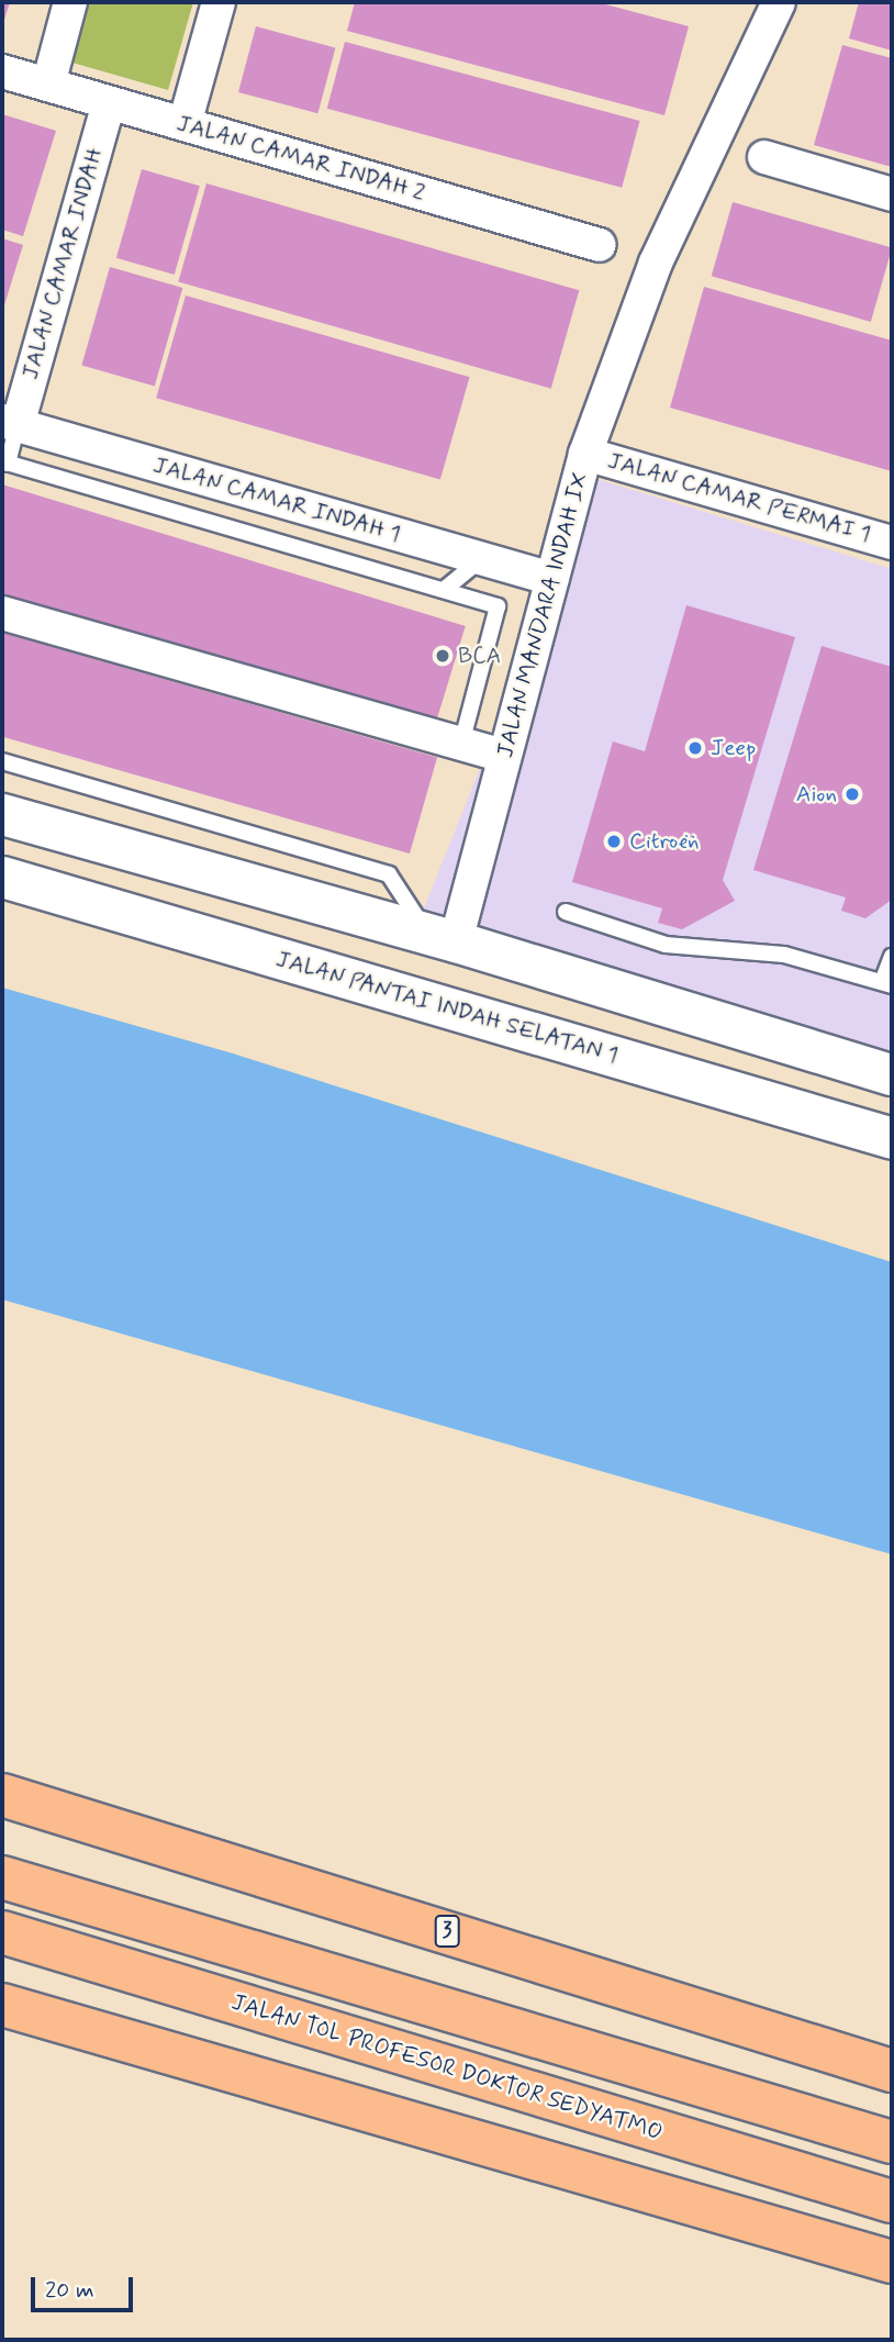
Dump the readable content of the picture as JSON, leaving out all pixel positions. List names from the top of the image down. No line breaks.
{"streets":{"highway":["3","JALAN TOL PROFESOR DOKTOR SEDYATMO"],"street":["JALAN CAMAR INDAH 2","JALAN CAMAR INDAH","JALAN CAMAR PERMAI 1","JALAN CAMAR INDAH 1","JALAN MANDARA INDAH IX","JALAN PANTAI INDAH SELATAN 1"]},"crossings":[["JALAN CAMAR INDAH 2","JALAN CAMAR INDAH"],["JALAN CAMAR INDAH","JALAN CAMAR INDAH 1"],["JALAN CAMAR PERMAI 1","JALAN MANDARA INDAH IX"],["JALAN CAMAR INDAH 1","JALAN MANDARA INDAH IX"]],"places":["BCA","Jeep","Aion","Citroën"],"scale_bar":"20 m"}
